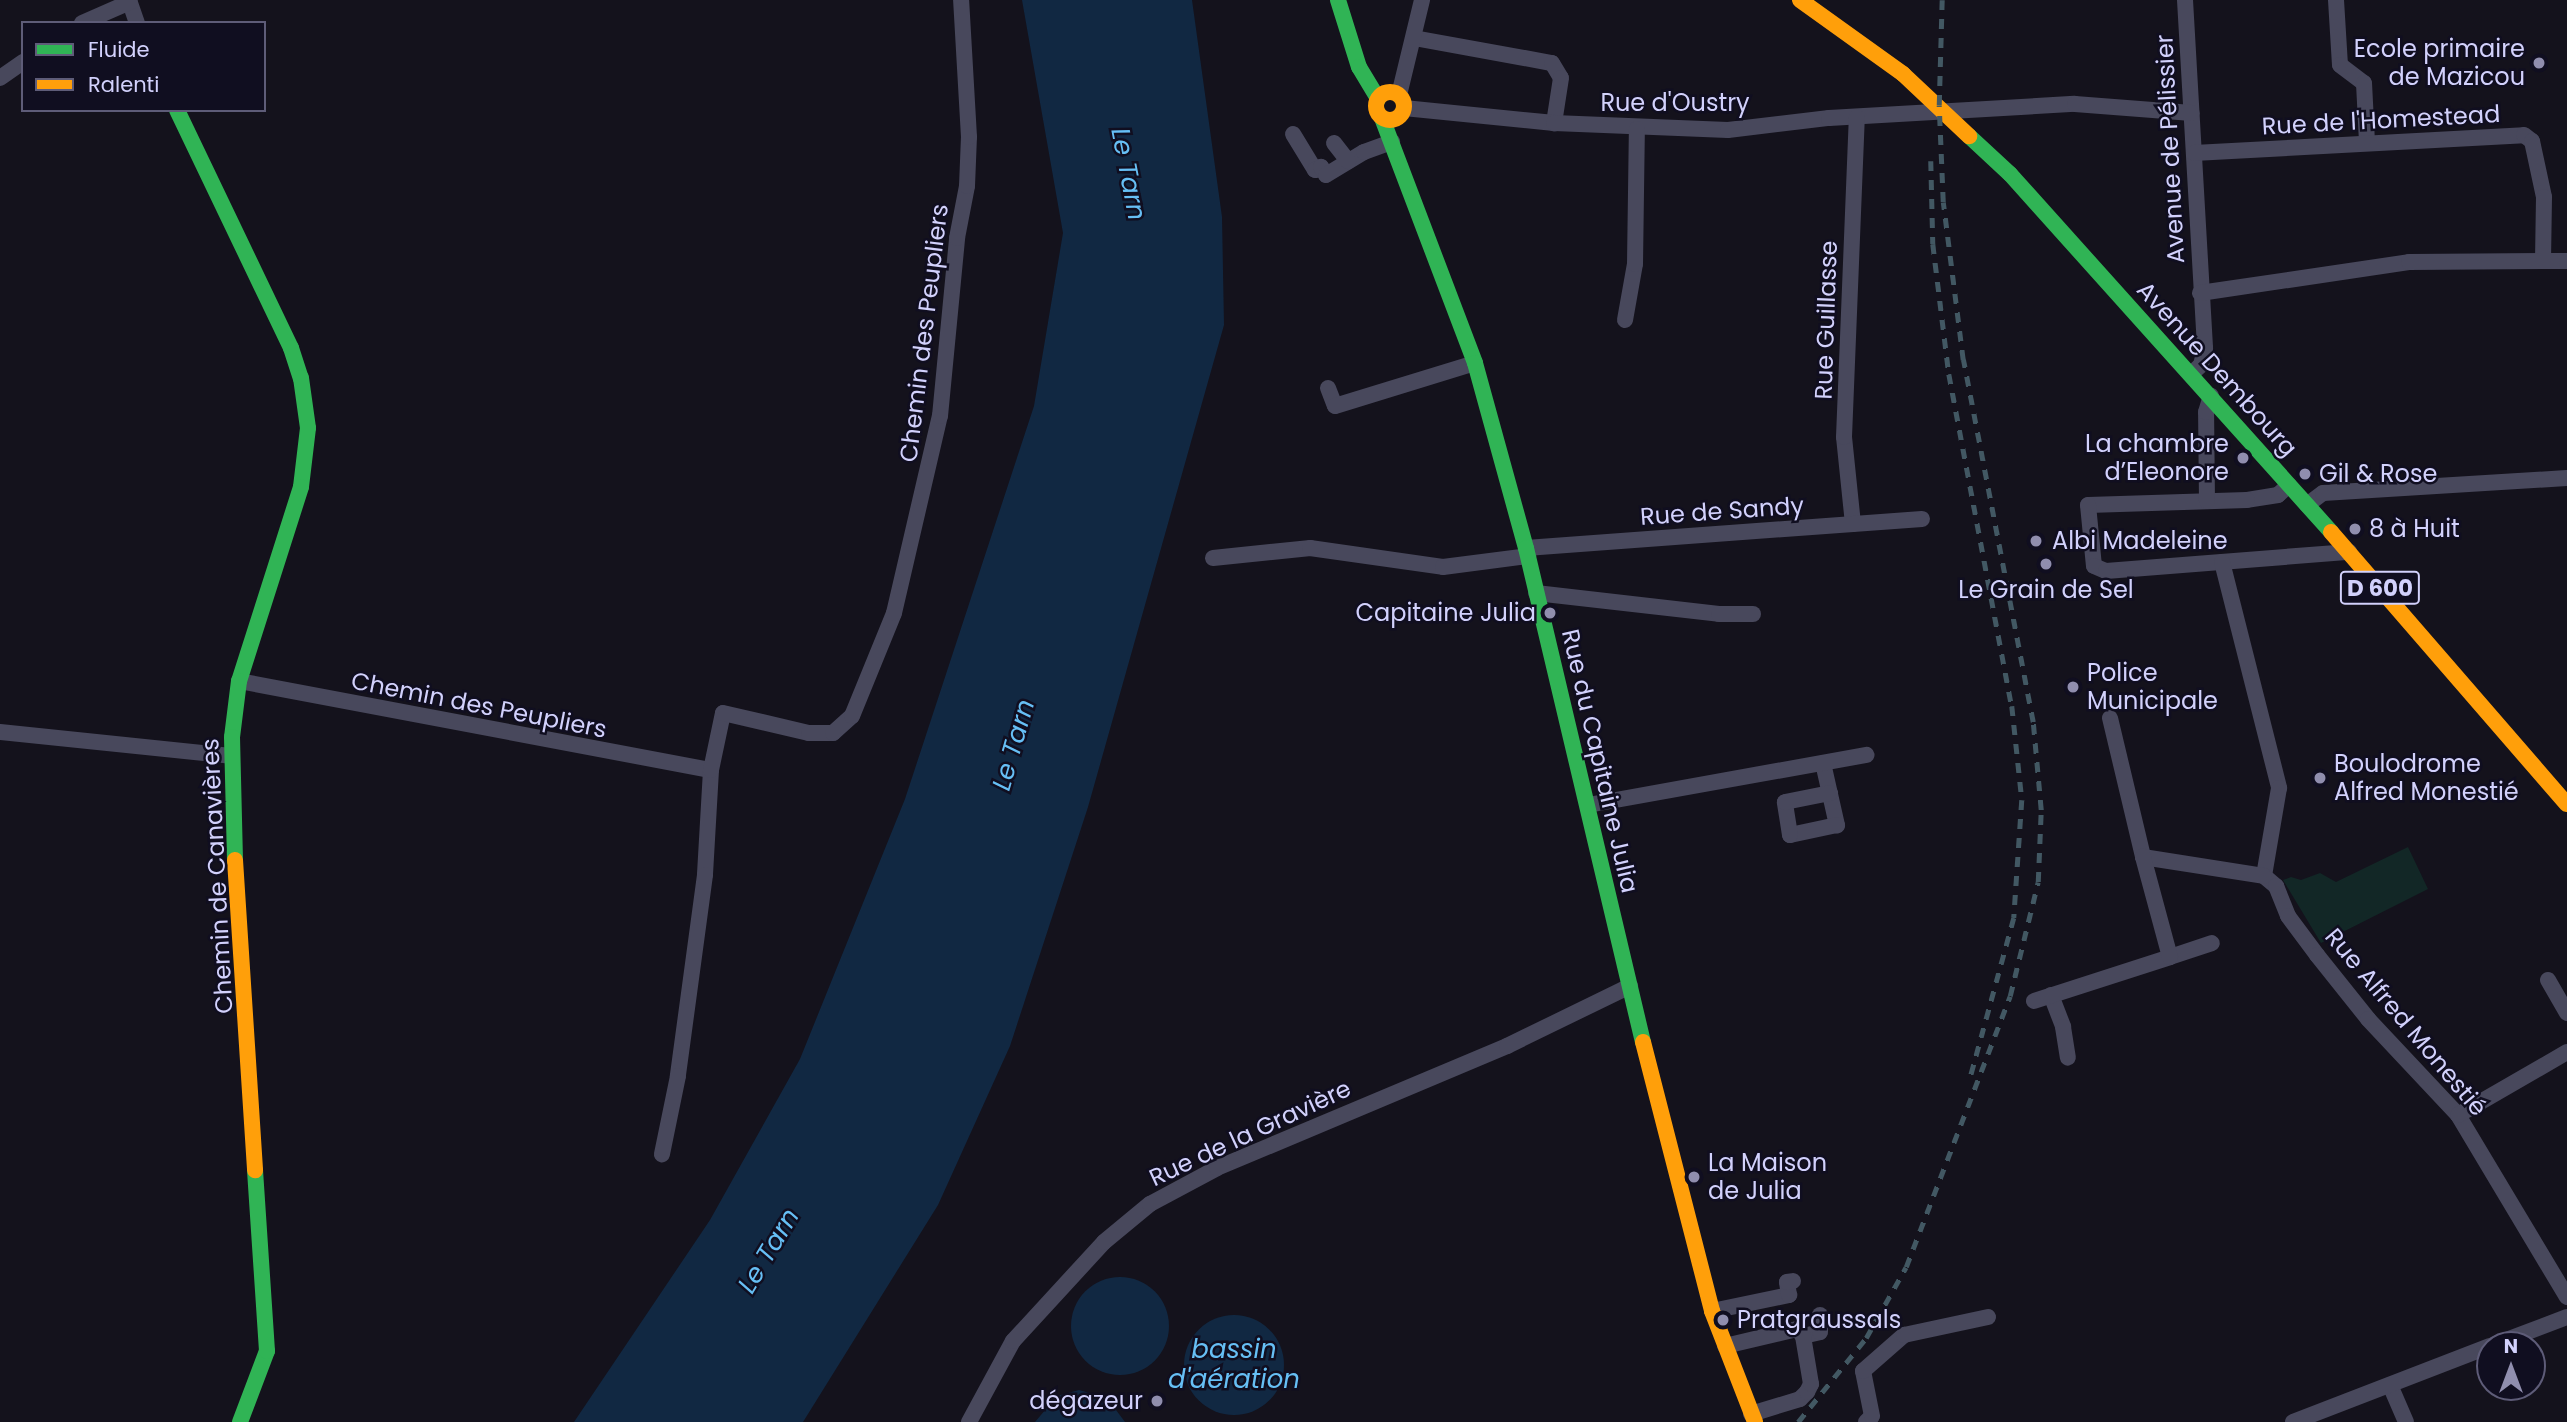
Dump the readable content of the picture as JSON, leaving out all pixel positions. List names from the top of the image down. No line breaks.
{"streets":{"street":["Rue d'Oustry","Rue de l'Homestead","Avenue de Pélissier","Rue Guillasse","Chemin des Peupliers","Avenue Dembourg","Rue de Sandy","D 600","Rue du Capitaine Julia","Chemin de Canavières","Rue Alfred Monestié","Rue de la Gravière"]},"crossings":[["Rue d'Oustry","Avenue de Pélissier"],["Rue d'Oustry","Rue Guillasse"],["Rue d'Oustry","Avenue Dembourg"],["Rue d'Oustry","Rue du Capitaine Julia"],["Rue de l'Homestead","Avenue de Pélissier"],["Avenue de Pélissier","Avenue Dembourg"],["Rue Guillasse","Rue de Sandy"],["Chemin des Peupliers","Chemin de Canavières"],["Rue de Sandy","Rue du Capitaine Julia"],["Rue du Capitaine Julia","Rue de la Gravière"]],"water":["Le Tarn","bassin d'aération"],"places":["Ecole primaire de Mazicou","La chambre d’Eleonore","Gil & Rose","8 à Huit","Albi Madeleine","Le Grain de Sel","Capitaine Julia","Police Municipale","Boulodrome Alfred Monestié","La Maison de Julia","Pratgraussals","dégazeur"],"legend":["Fluide","Ralenti"],"north":"top"}
